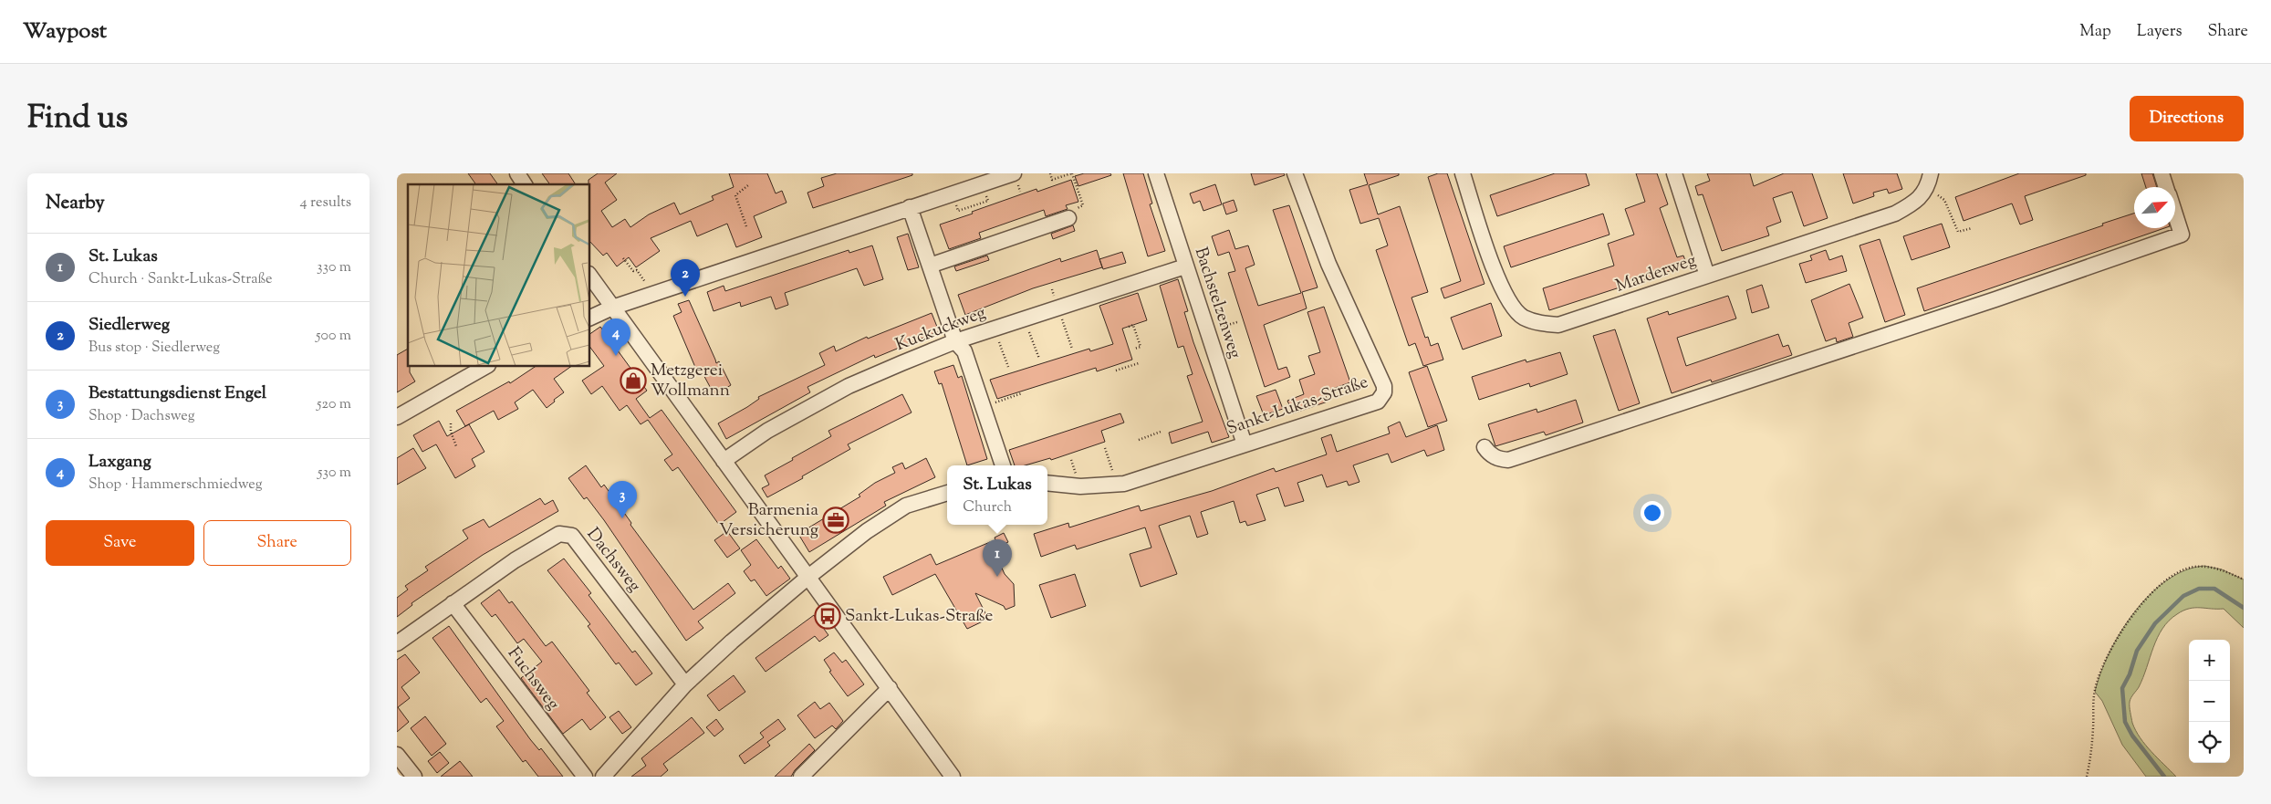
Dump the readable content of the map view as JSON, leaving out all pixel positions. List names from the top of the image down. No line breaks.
{"streets":{"street":["Marderweg","Bachstelzenweg","Kuckuckweg","Sankt-Lukas-Straße","Dachsweg","Fuchsweg"]},"crossings":[["Bachstelzenweg","Kuckuckweg"],["Bachstelzenweg","Sankt-Lukas-Straße"],["Dachsweg","Fuchsweg"]],"places":{"shop":["Metzgerei Wollmann"],"office":["Barmenia Versicherung"],"bus stop":["Sankt-Lukas-Straße"]},"north":"top right","page":{"header":"Waypost","nav":["Map","Layers","Share"],"title":"Find us","buttons":["Directions",["Save","Share"]],"heading":["Nearby","4 results"],"list":[{"mark":"1","name":"St. Lukas","note":"Church · Sankt-Lukas-Straße","value":"330 m"},{"mark":"2","name":"Siedlerweg","note":"Bus stop · Siedlerweg","value":"500 m"},{"mark":"3","name":"Bestattungsdienst Engel","note":"Shop · Dachsweg","value":"520 m"},{"mark":"4","name":"Laxgang","note":"Shop · Hammerschmiedweg","value":"530 m"}],"pins":["2","4","3","1"],"popup":["St. Lukas","Church"],"map_buttons":["+","−"]}}
